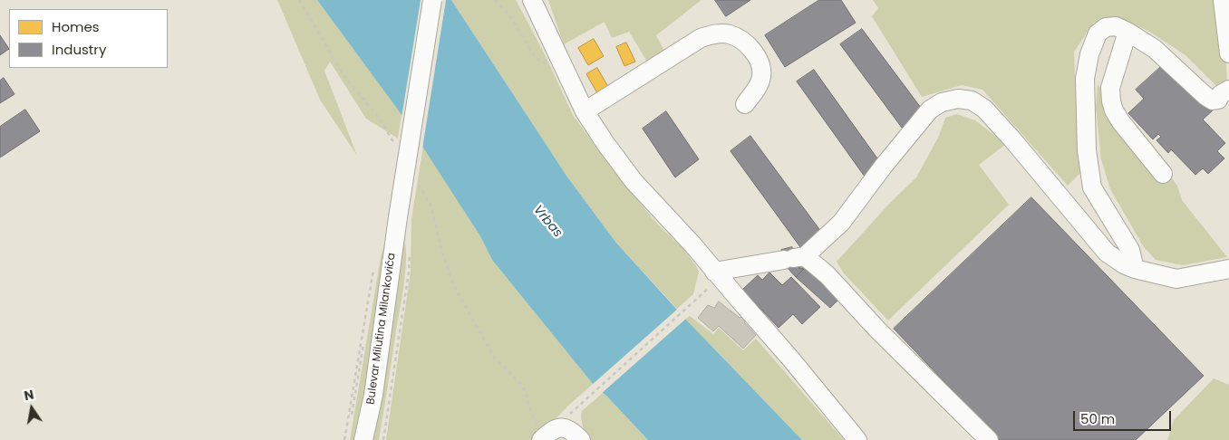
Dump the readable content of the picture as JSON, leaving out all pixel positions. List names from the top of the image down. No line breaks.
{"streets":{"street":["Bulevar Milutina Milankovića"]},"water":["Vrbas"],"legend":["Homes","Industry"],"scale_bar":"50 m","north":"top"}
